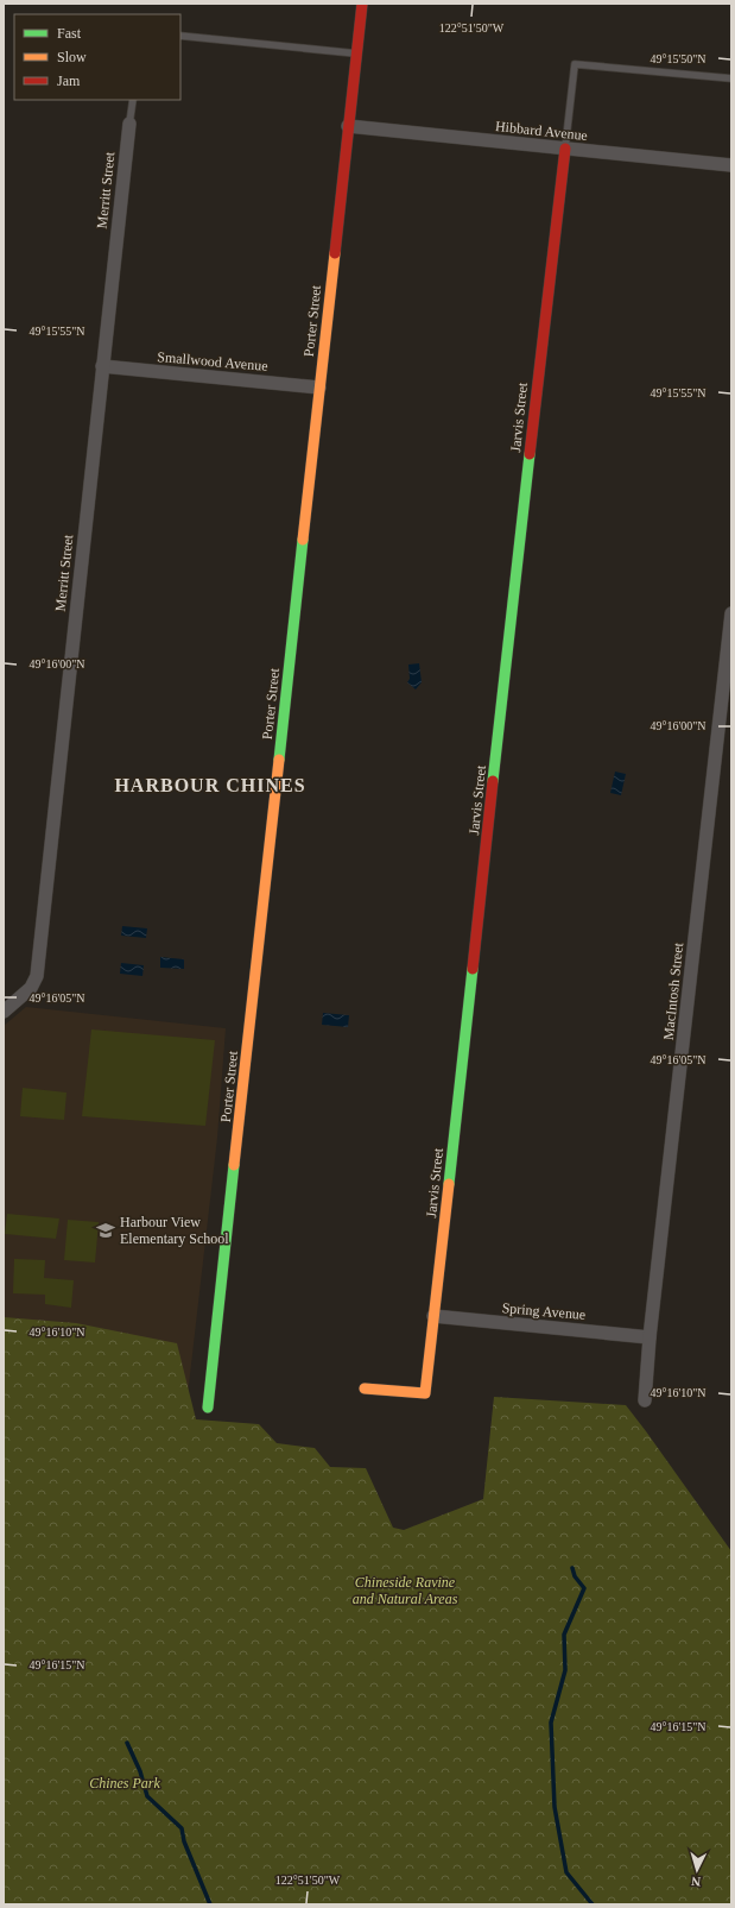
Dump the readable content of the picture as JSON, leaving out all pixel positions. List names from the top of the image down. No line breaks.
{"streets":{"street":["Hibbard Avenue","Merritt Street","Porter Street","Smallwood Avenue","Jarvis Street","MacIntosh Street","Spring Avenue"]},"crossings":[["Hibbard Avenue","Porter Street"],["Hibbard Avenue","Jarvis Street"],["Merritt Street","Smallwood Avenue"],["Porter Street","Smallwood Avenue"],["Jarvis Street","Spring Avenue"],["MacIntosh Street","Spring Avenue"]],"districts":["HARBOUR CHINES"],"parks":["Chineside Ravine and Natural Areas","Chines Park"],"places":{"school or university":["Harbour View Elementary School"]},"legend":["Fast","Slow","Jam"],"north":"bottom","coordinates":["122°51'50\"W","49°15'50\"N","49°15'55\"N","49°16'00\"N","49°16'05\"N","49°16'10\"N","49°16'15\"N"]}
